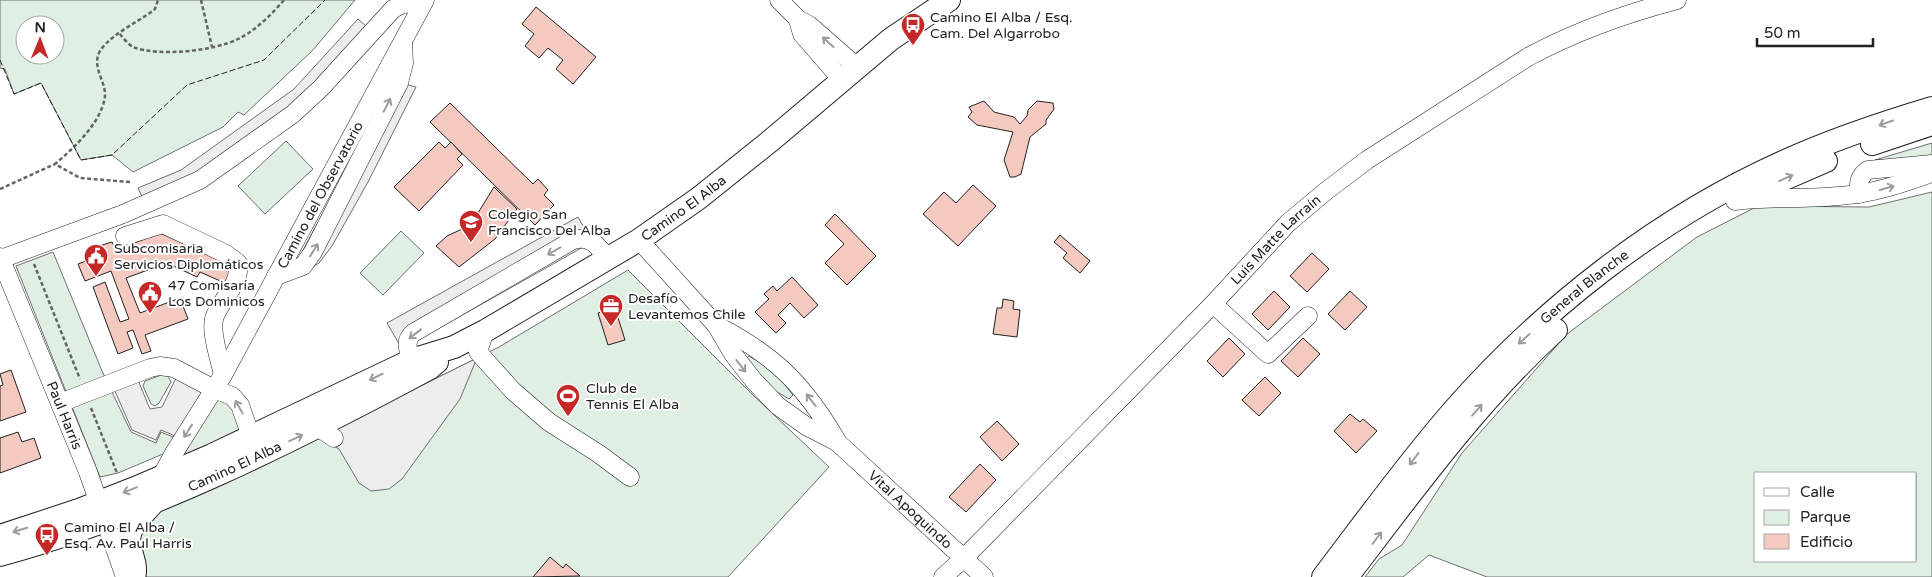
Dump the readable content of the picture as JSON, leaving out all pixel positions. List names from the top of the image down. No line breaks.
{"streets":{"main road":["Camino El Alba","General Blanche"],"street":["Camino del Observatorio","Luis Matte Larraín","Paul Harris","Vital Apoquindo"]},"crossings":[["Camino del Observatorio","Camino El Alba"],["Camino El Alba","Paul Harris"],["Camino El Alba","Vital Apoquindo"],["Luis Matte Larraín","Vital Apoquindo"]],"places":{"bus stop":["Camino El Alba / Esq. Cam. Del Algarrobo","Camino El Alba / Esq. Av. Paul Harris"],"school or university":["Colegio San Francisco Del Alba"],"public building":["Subcomisaria Servicios Diplomáticos","47 Comisaría Los Dominicos"],"office":["Desafío Levantemos Chile"],"sports":["Club de Tennis El Alba"]},"legend":["Calle","Parque","Edificio"],"scale_bar":"50 m","north":"top"}
